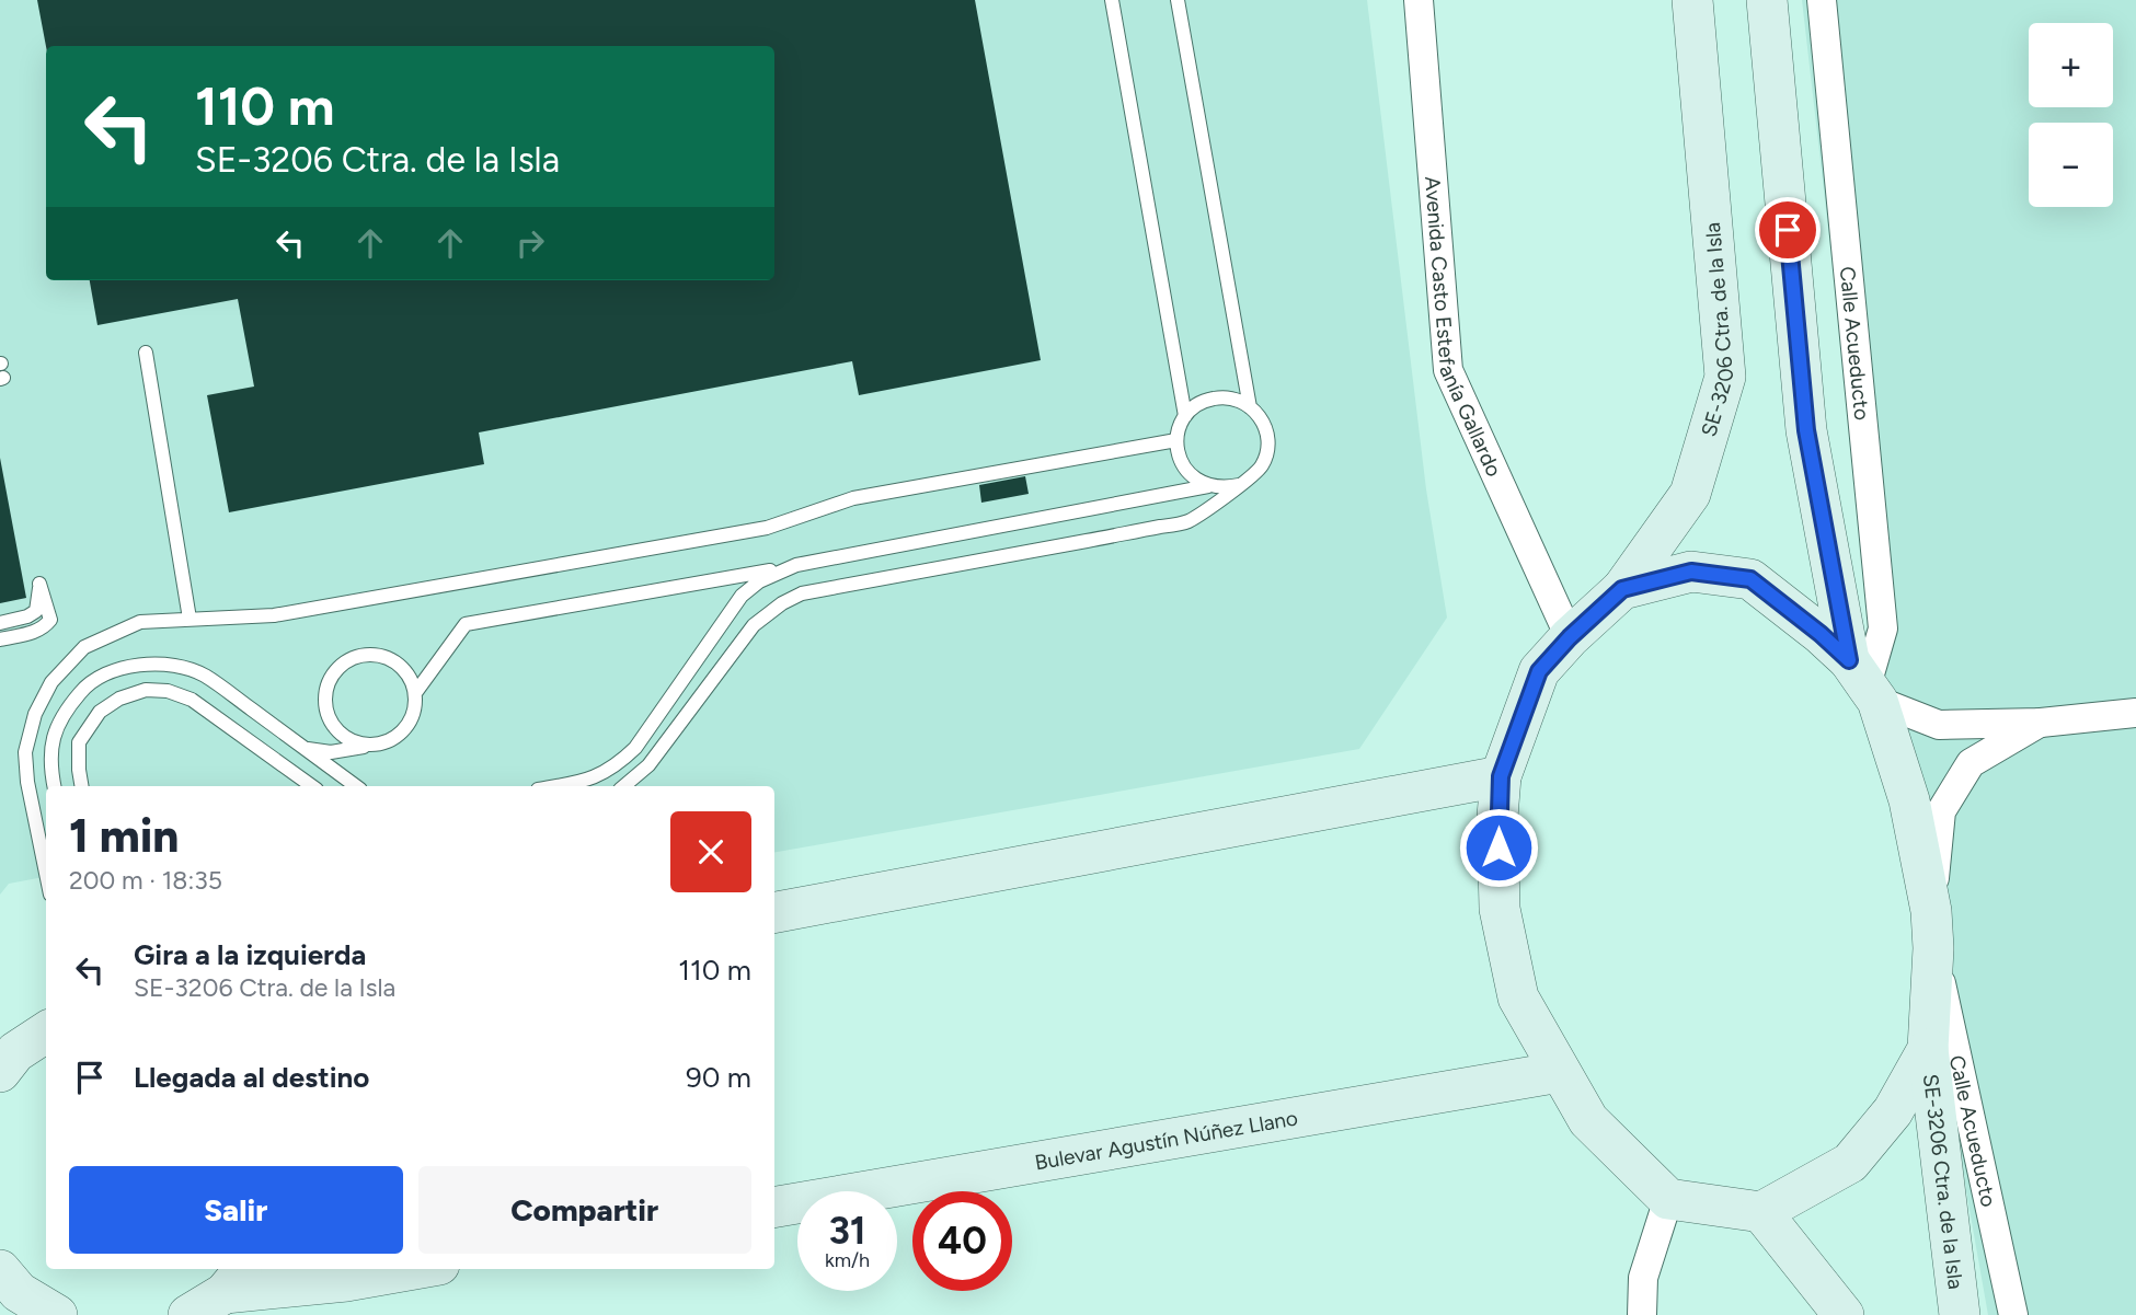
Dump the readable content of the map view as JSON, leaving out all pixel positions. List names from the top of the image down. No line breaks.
{"streets":{"street":["Avenida Casto Estefanía Gallardo","SE-3206 Ctra. de la Isla","Calle Acueducto","Bulevar Agustín Núñez Llano"]},"crossings":[["Avenida Casto Estefanía Gallardo","SE-3206 Ctra. de la Isla"],["SE-3206 Ctra. de la Isla","Calle Acueducto"],["SE-3206 Ctra. de la Isla","Bulevar Agustín Núñez Llano"]],"page":{"map_buttons":["+","−"],"turn":["110 m","SE-3206 Ctra. de la Isla"],"heading":["1 min","200 m · 18:35"],"list":[{"name":"Gira a la izquierda","note":"SE-3206 Ctra. de la Isla","value":"110 m"},{"name":"Llegada al destino","value":"90 m"}],"buttons":["Salir","Compartir"],"speed":"31 km/h","limit":"40"}}
